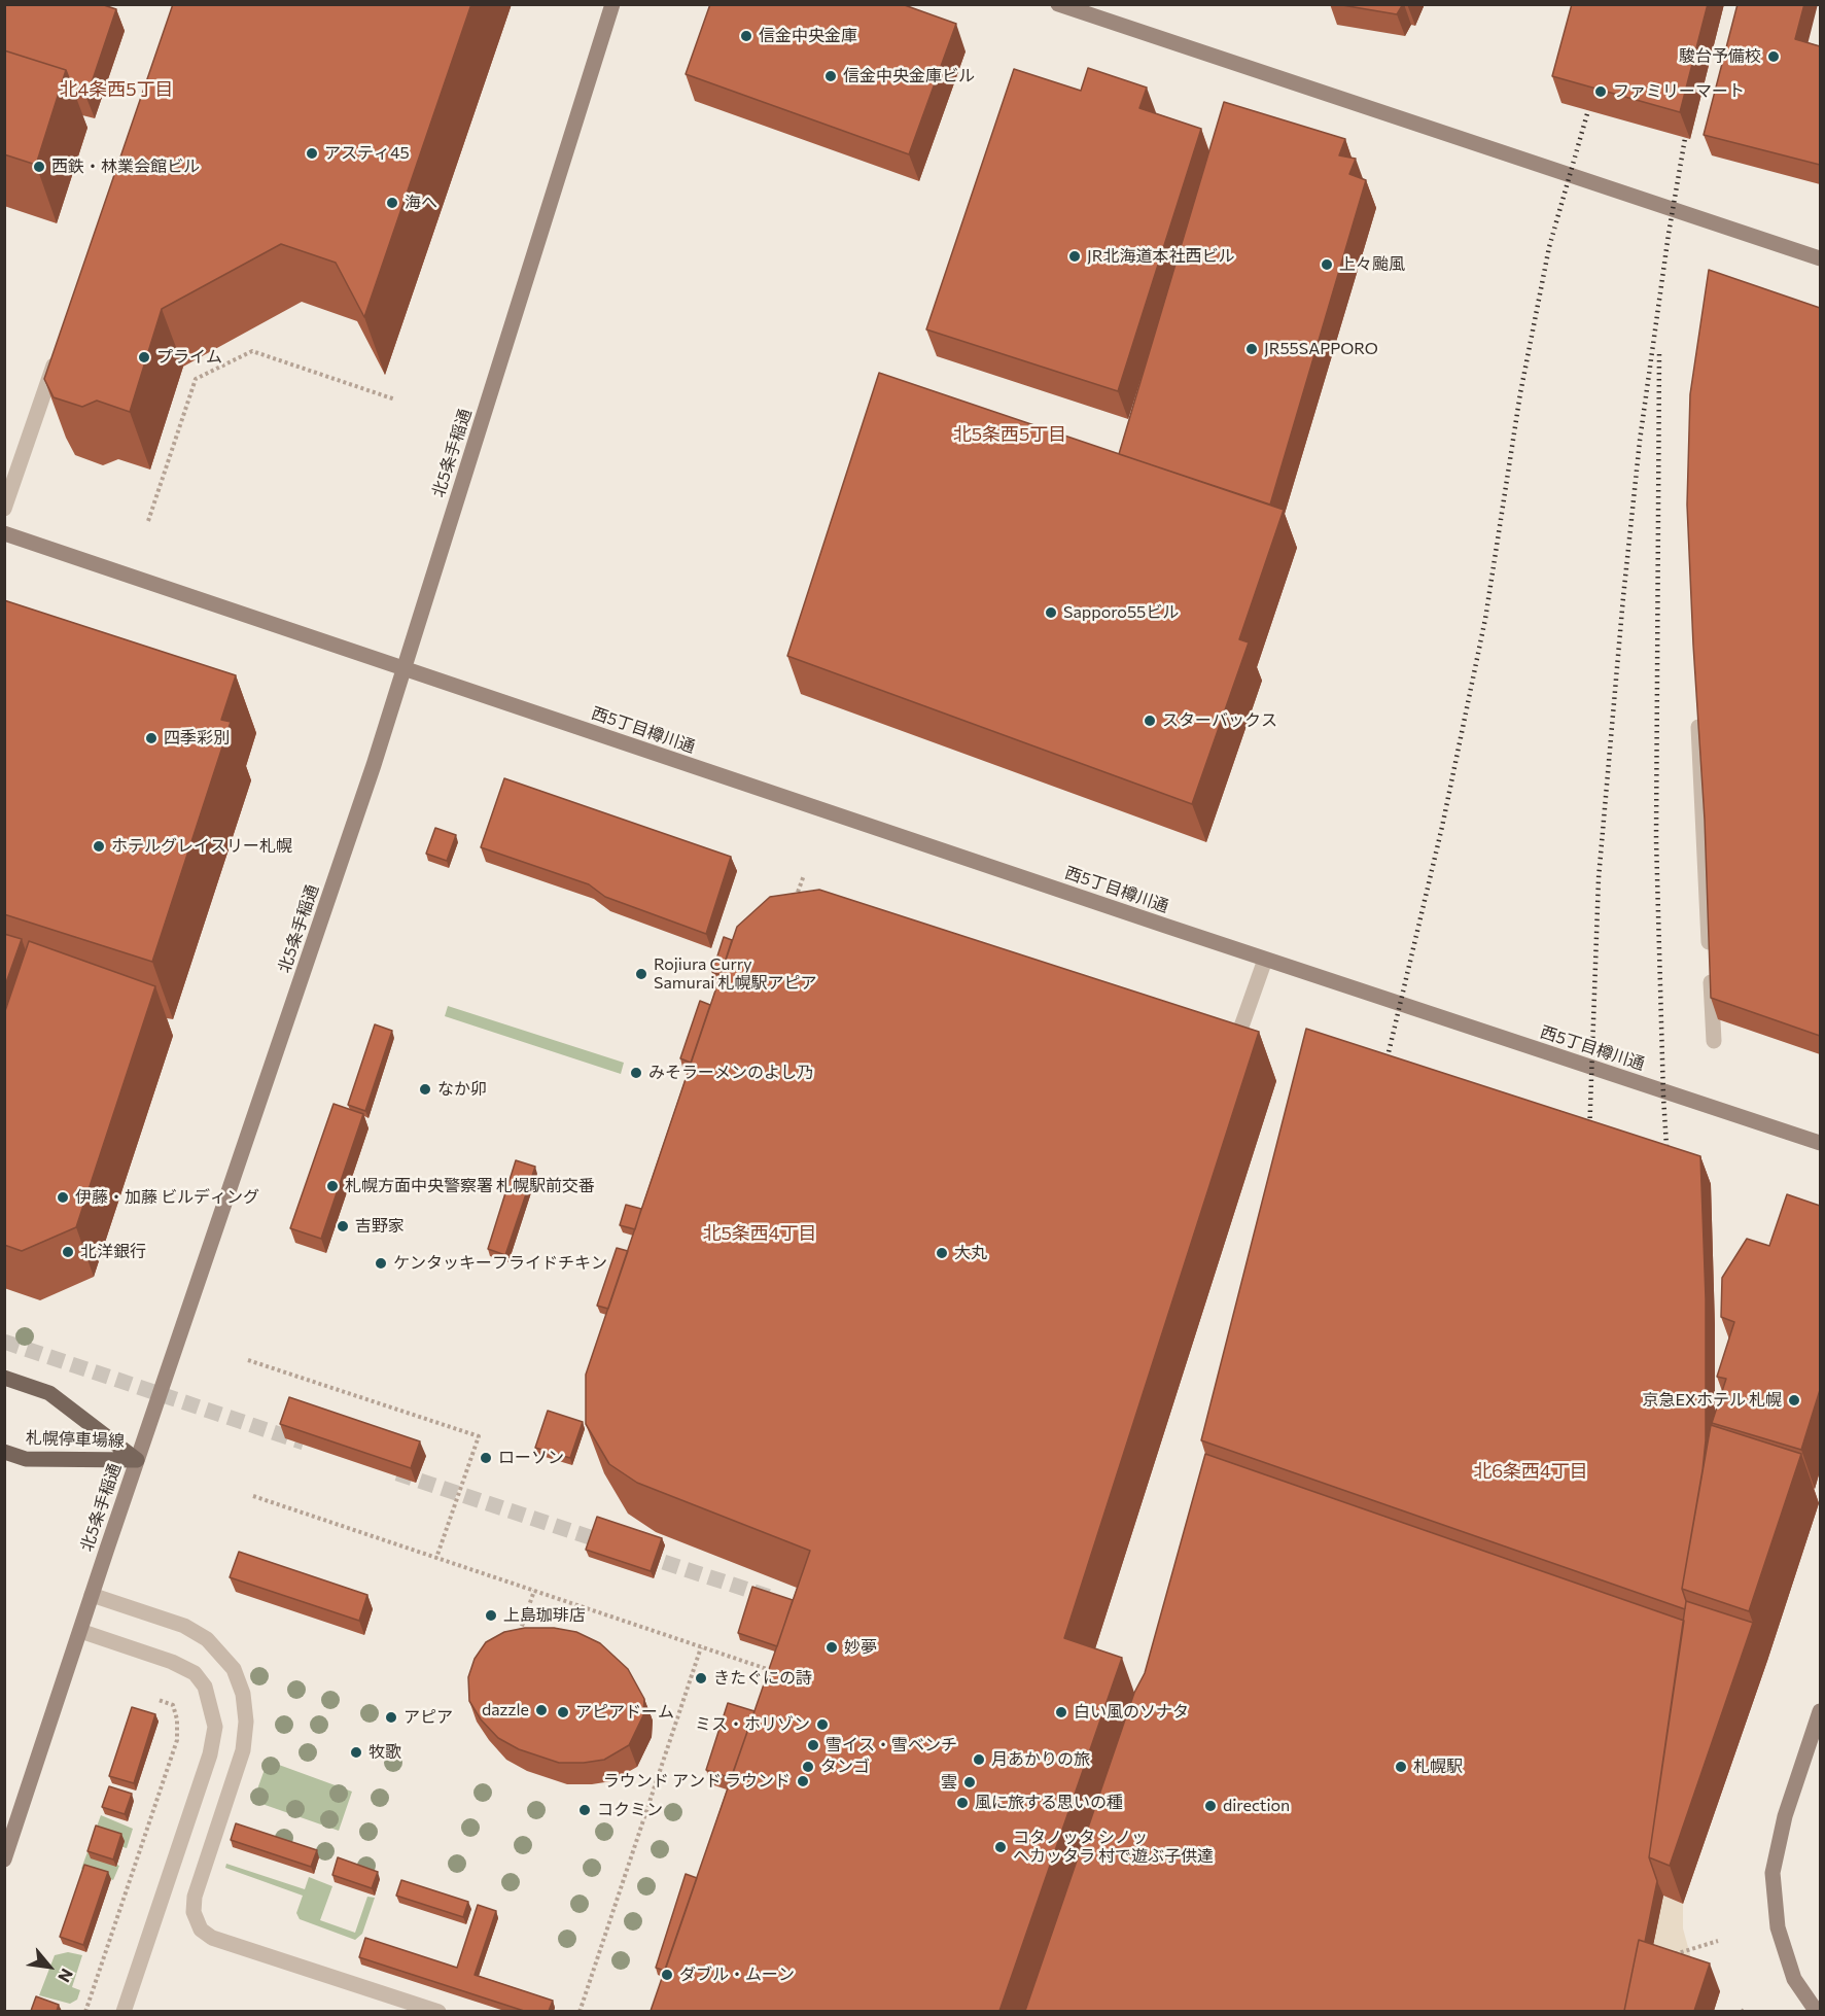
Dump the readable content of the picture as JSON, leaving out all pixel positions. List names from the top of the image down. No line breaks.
{"streets":{"main road":["札幌停車場線"],"street":["北5条手稲通","西5丁目樽川通"]},"crossings":[["北5条手稲通","西5丁目樽川通"],["北5条手稲通","札幌停車場線"]],"districts":["北4条西5丁目","北5条西5丁目","北5条西4丁目","北6条西4丁目"],"places":["信金中央金庫","駿台予備校","信金中央金庫ビル","ファミリーマート","アスティ45","西鉄・林業会館ビル","海へ","JR北海道本社西ビル","上々颱風","JR55SAPPORO","プライム","Sapporo55ビル","スターバックス","四季彩別","ホテルグレイスリー札幌","Rojiura Curry Samurai 札幌駅アピア","みそラーメンのよし乃","なか卯","札幌方面中央警察署 札幌駅前交番","伊藤・加藤 ビルディング","吉野家","北洋銀行","大丸","ケンタッキーフライドチキン","京急EXホテル 札幌","ローソン","上島珈琲店","妙夢","きたぐにの詩","dazzle","アピアドーム","白い風のソナタ","アピア","ミス・ホリゾン","雪イス・雪ベンチ","牧歌","月あかりの旅","タンゴ","札幌駅","ラウンド アンド ラウンド","雲","風に旅する思いの種","direction","コクミン","コタノッタ シノッ ヘカッタラ 村で遊ぶ子供達","ダブル・ムーン"],"north":"bottom right"}
